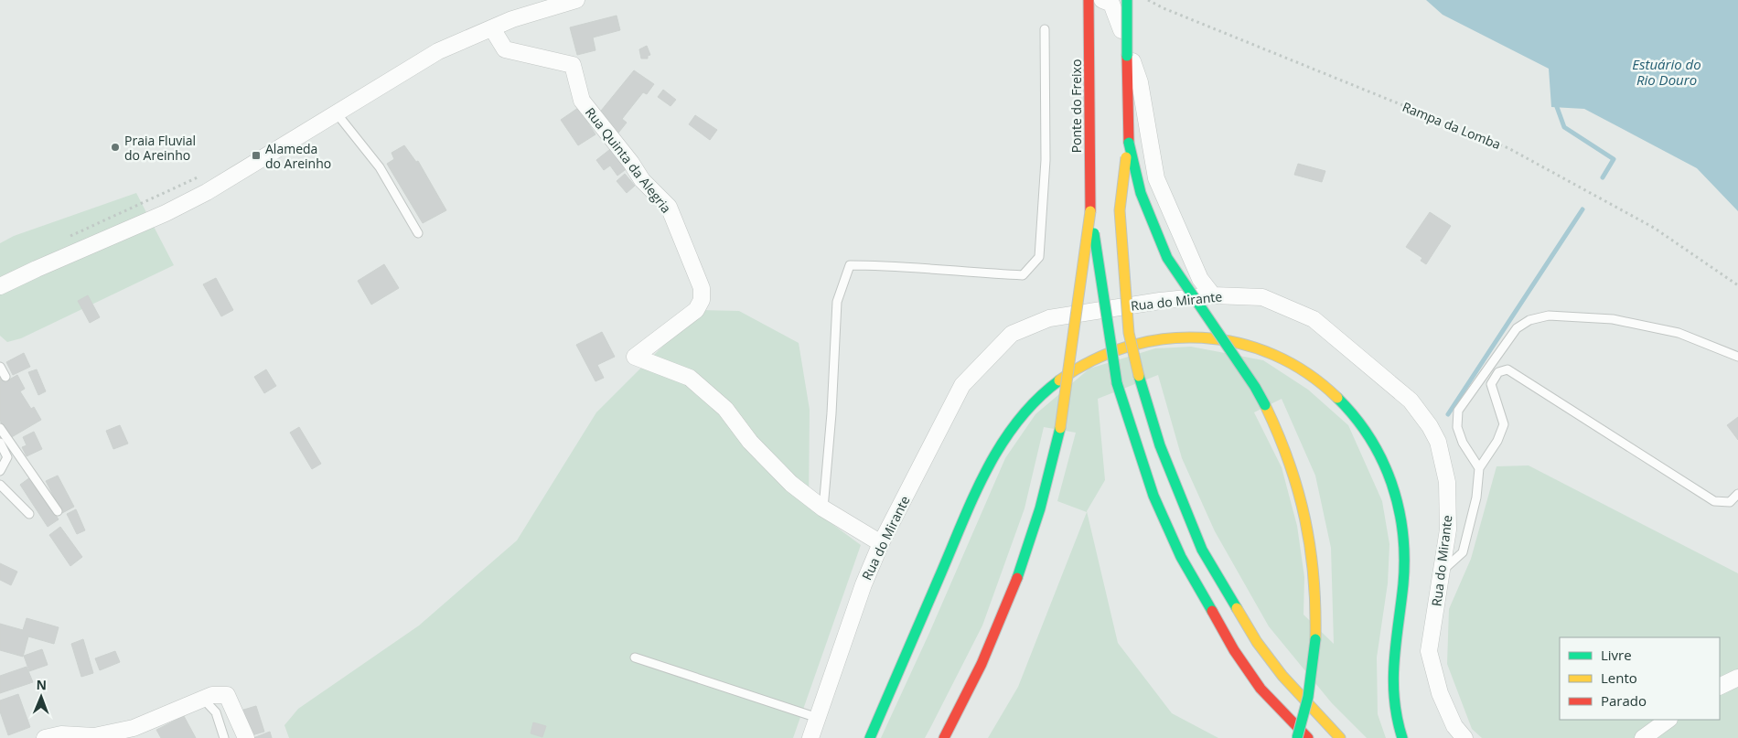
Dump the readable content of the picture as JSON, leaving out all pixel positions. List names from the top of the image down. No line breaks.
{"streets":{"highway":["Ponte do Freixo"],"street":["Rua Quinta da Alegria","Rua do Mirante"],"path":["Rampa da Lomba"]},"crossings":[["Rua Quinta da Alegria","Rua do Mirante"]],"water":["Estuário do Rio Douro"],"places":{"other":["Praia Fluvial do Areinho"],"transit":["Alameda do Areinho"]},"legend":["Livre","Lento","Parado"],"north":"top"}
